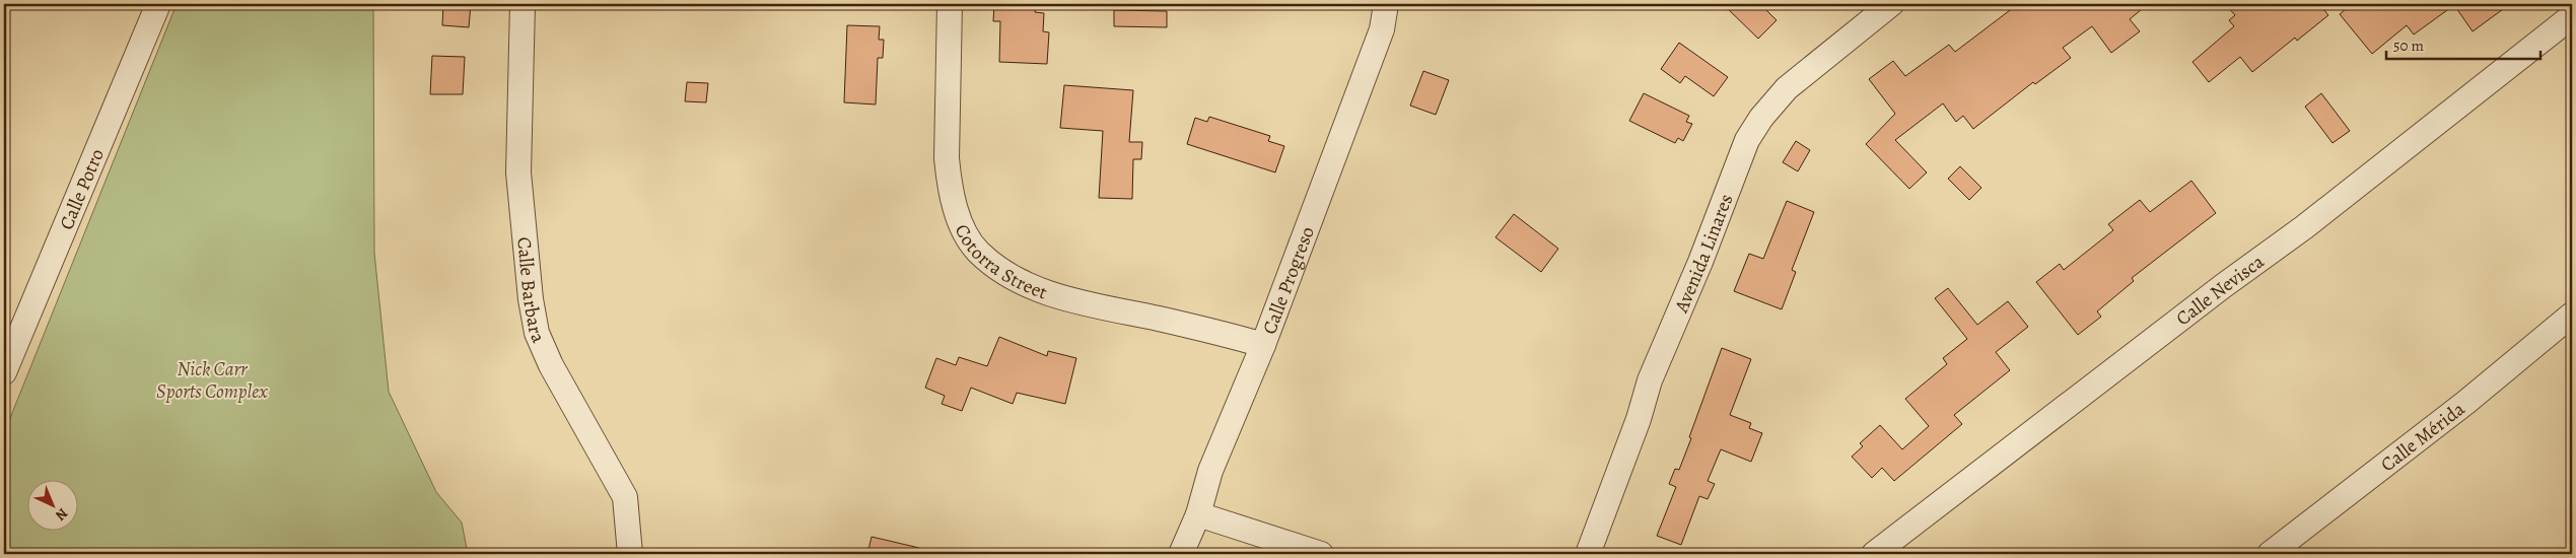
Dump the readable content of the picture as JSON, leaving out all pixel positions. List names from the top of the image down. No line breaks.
{"streets":{"street":["Calle Potro","Avenida Linares","Cotorra Street","Calle Progreso","Calle Barbara","Calle Nevisca","Calle Mérida"]},"crossings":[["Cotorra Street","Calle Progreso"]],"parks":["Nick Carr Sports Complex"],"scale_bar":"50 m","north":"bottom right"}
